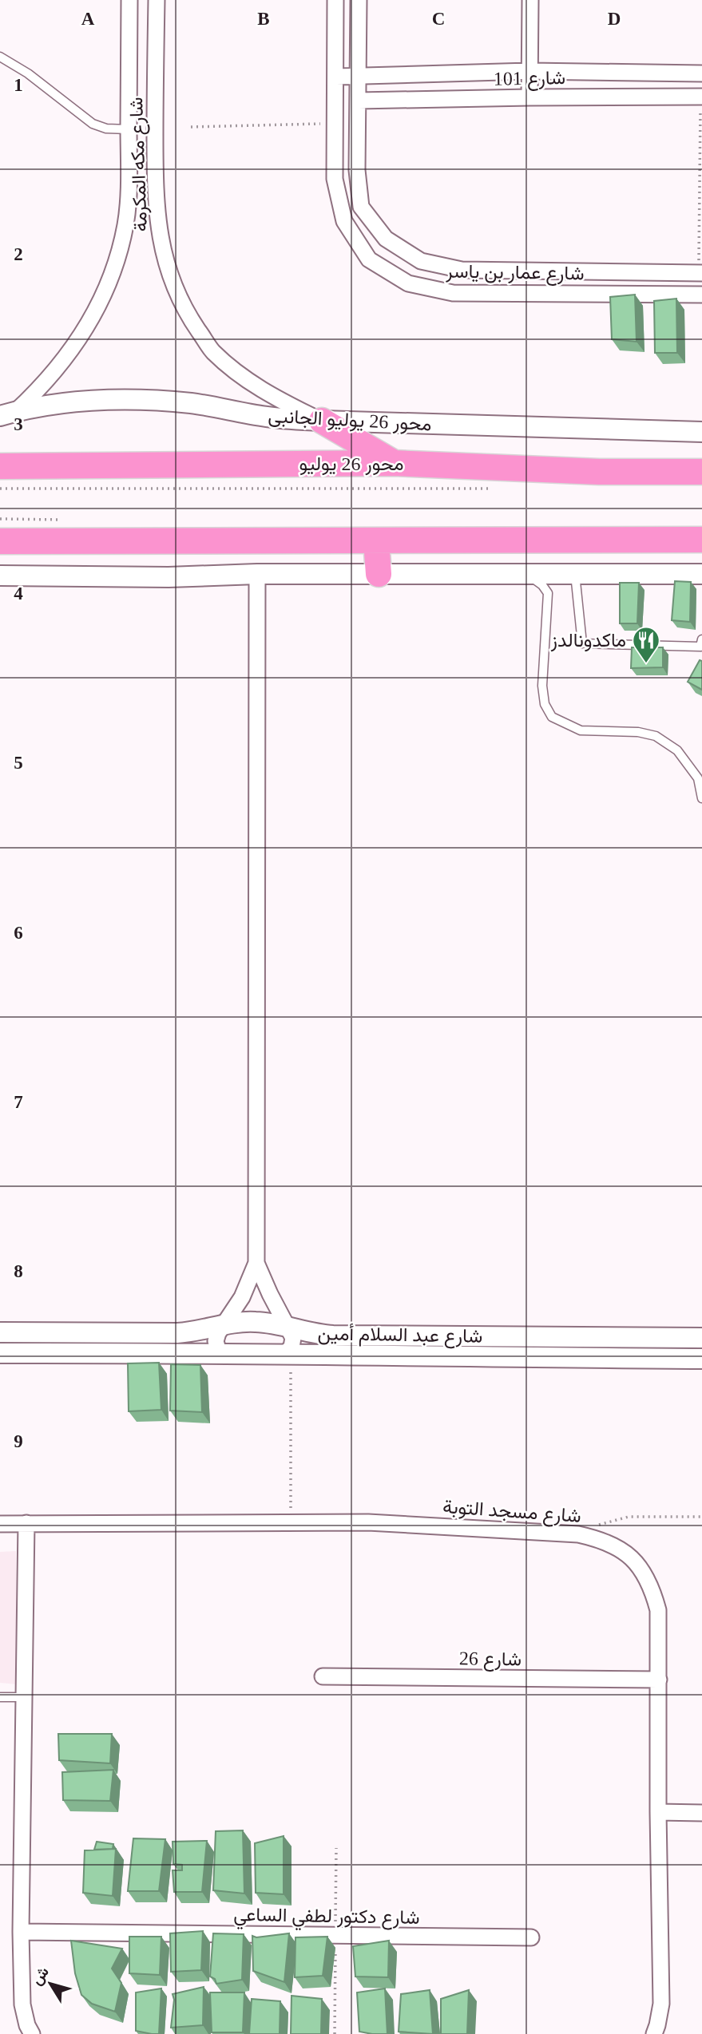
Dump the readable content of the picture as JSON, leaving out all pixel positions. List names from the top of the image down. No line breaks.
{"streets":{"highway":["محور 26 يوليو"],"street":["شارع 101","شارع مكه المكرمة","شارع عمار بن ياسر","محور 26 يوليو الجانبى","شارع عبد السلام أمين","شارع مسجد التوبة","شارع 26","شارع دكتور لطفي الساعي"]},"crossings":[["شارع 101","شارع عمار بن ياسر"],["شارع مكه المكرمة","محور 26 يوليو الجانبى"],["شارع مسجد التوبة","شارع 26"]],"places":{"restaurant":["ماكدونالدز"]},"north":"top left","grid":{"columns":["A","B","C","D"],"rows":["1","2","3","4","5","6","7","8","9"]}}
